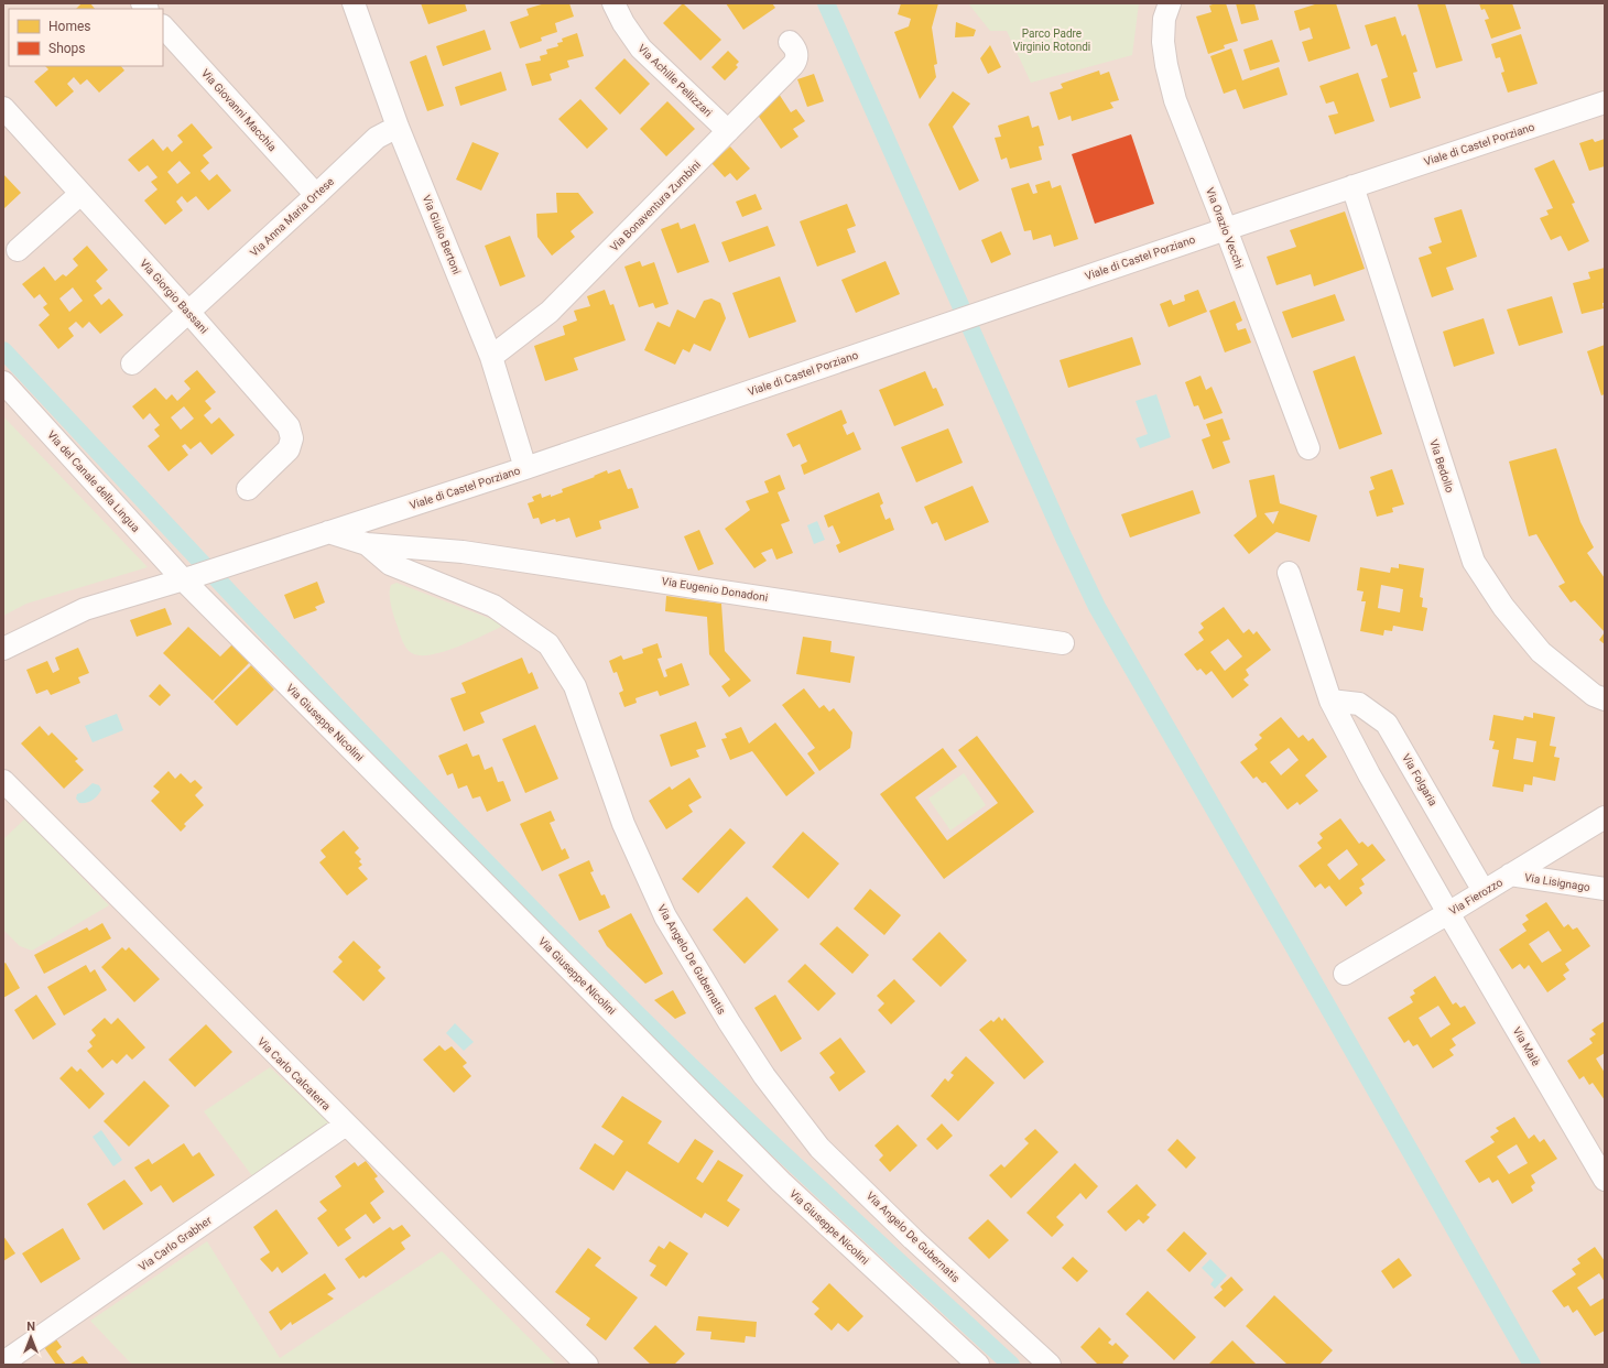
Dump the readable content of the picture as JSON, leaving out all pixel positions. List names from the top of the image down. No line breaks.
{"streets":{"street":["Via Achille Pellizzari","Via Giovanni Macchia","Viale di Castel Porziano","Via Bonaventura Zumbini","Via Anna Maria Ortese","Via Orazio Vecchi","Via Giulio Bertoni","Via Giorgio Bassani","Via Bedollo","Via del Canale della Lingua","Via Eugenio Donadoni","Via Giuseppe Nicolini","Via Folgaria","Via Lisignago","Via Fierozzo","Via Angelo De Gubernatis","Via Malè","Via Carlo Calcaterra","Via Carlo Grabher"]},"crossings":[["Via Achille Pellizzari","Via Bonaventura Zumbini"],["Via Giovanni Macchia","Via Anna Maria Ortese"],["Viale di Castel Porziano","Via Orazio Vecchi"],["Viale di Castel Porziano","Via Giulio Bertoni"],["Viale di Castel Porziano","Via Bedollo"],["Viale di Castel Porziano","Via del Canale della Lingua"],["Viale di Castel Porziano","Via Giuseppe Nicolini"],["Viale di Castel Porziano","Via Angelo De Gubernatis"],["Via Bonaventura Zumbini","Via Giulio Bertoni"],["Via Anna Maria Ortese","Via Giulio Bertoni"],["Via Anna Maria Ortese","Via Giorgio Bassani"],["Via del Canale della Lingua","Via Giuseppe Nicolini"],["Via Eugenio Donadoni","Via Angelo De Gubernatis"],["Via Folgaria","Via Fierozzo"],["Via Lisignago","Via Fierozzo"],["Via Fierozzo","Via Malè"],["Via Carlo Calcaterra","Via Carlo Grabher"]],"parks":["Parco Padre Virginio Rotondi"],"legend":["Homes","Shops"],"north":"top"}
